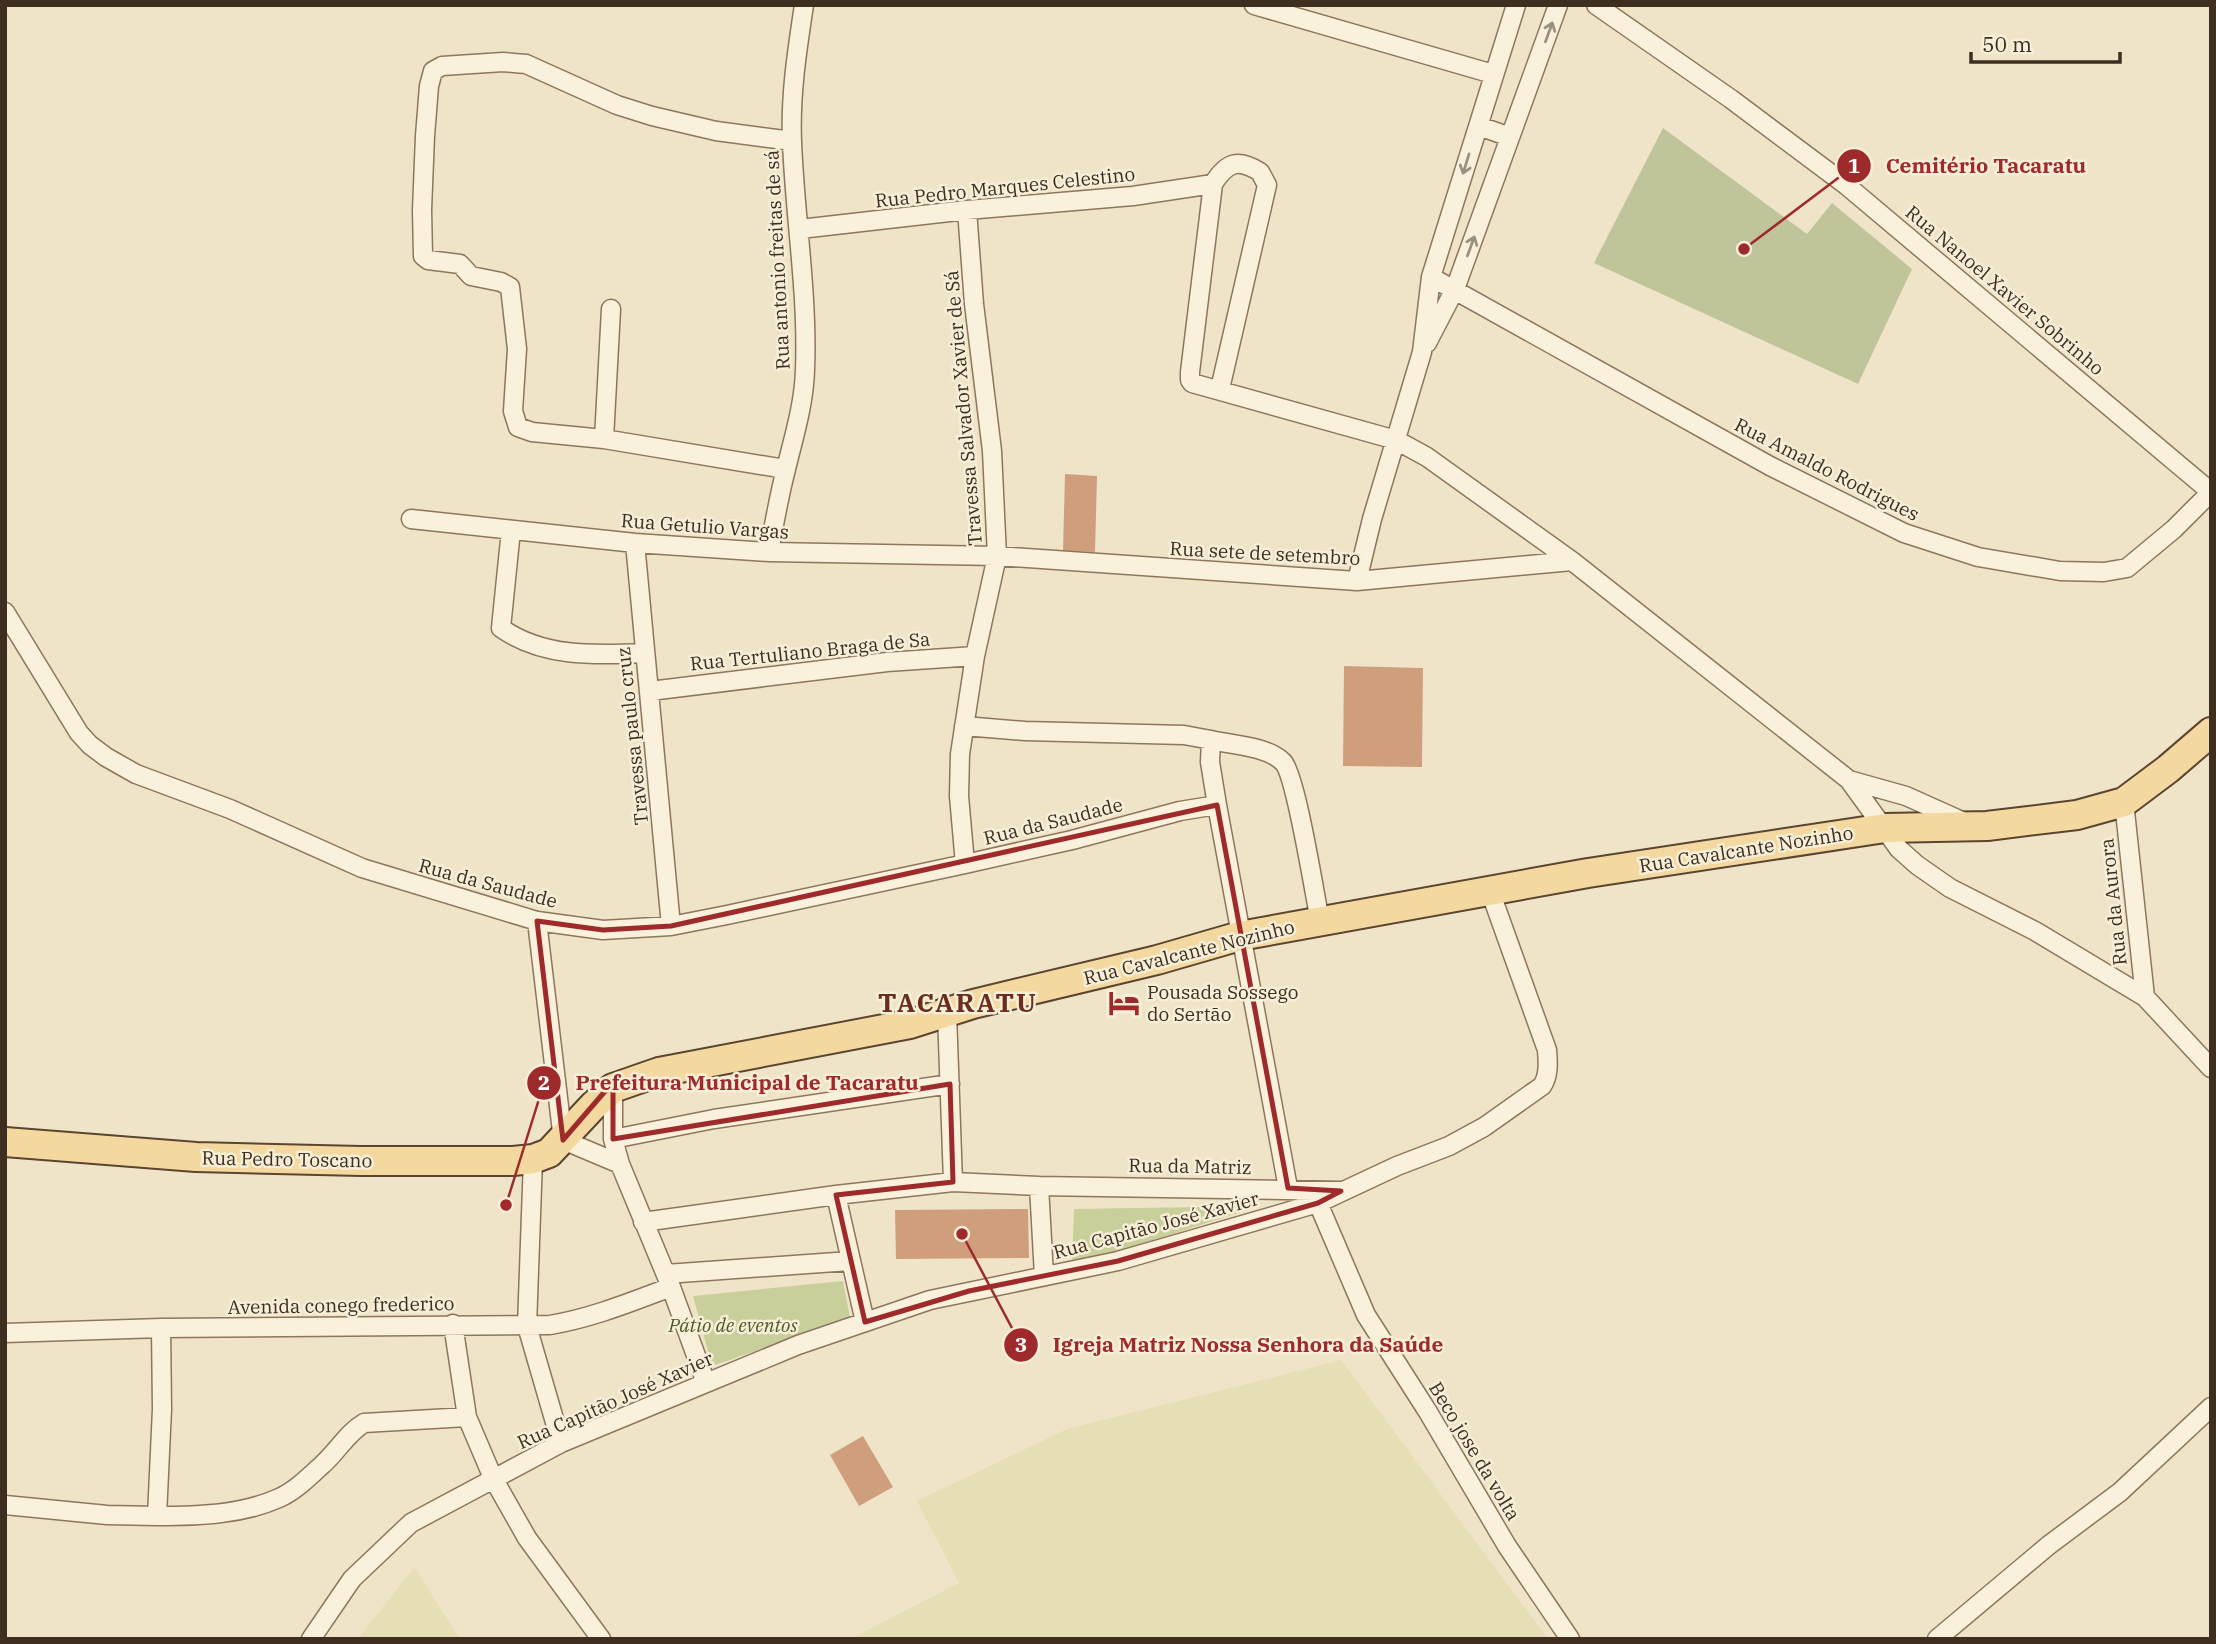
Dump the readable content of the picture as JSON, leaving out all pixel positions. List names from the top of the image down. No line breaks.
{"streets":{"main road":["Rua Cavalcante Nozinho","Rua da Aurora","Rua Pedro Toscano"],"street":["Rua Pedro Marques Celestino","Rua antonio freitas de sá","Rua Nanoel Xavier Sobrinho","Travessa Salvador Xavier de Sá","Rua Amaldo Rodrigues","Rua Getulio Vargas","Rua sete de setembro","Rua Tertuliano Braga de Sa","Travessa paulo cruz","Rua da Saudade","Rua da Matriz","Rua Capitão José Xavier","Avenida conego frederico","Beco jose da volta"]},"crossings":[["Rua Pedro Marques Celestino","Rua antonio freitas de sá"],["Rua Pedro Marques Celestino","Travessa Salvador Xavier de Sá"],["Rua antonio freitas de sá","Rua Getulio Vargas"],["Rua Nanoel Xavier Sobrinho","Rua Amaldo Rodrigues"],["Travessa Salvador Xavier de Sá","Rua Getulio Vargas"],["Travessa Salvador Xavier de Sá","Rua sete de setembro"],["Travessa Salvador Xavier de Sá","Rua Tertuliano Braga de Sa"],["Travessa Salvador Xavier de Sá","Rua da Saudade"],["Rua Getulio Vargas","Rua sete de setembro"],["Rua Getulio Vargas","Travessa paulo cruz"],["Rua Tertuliano Braga de Sa","Travessa paulo cruz"],["Travessa paulo cruz","Rua da Saudade"],["Rua Cavalcante Nozinho","Rua da Aurora"],["Rua Cavalcante Nozinho","Rua Pedro Toscano"],["Rua Cavalcante Nozinho","Rua Capitão José Xavier"],["Rua da Matriz","Rua Capitão José Xavier"],["Rua Capitão José Xavier","Beco jose da volta"]],"districts":["TACARATU"],"parks":["Pátio de eventos"],"places":{"other":["Cemitério Tacaratu","Prefeitura Municipal de Tacaratu","Igreja Matriz Nossa Senhora da Saúde"],"hotel":["Pousada Sossego do Sertão"]},"scale_bar":"50 m"}
